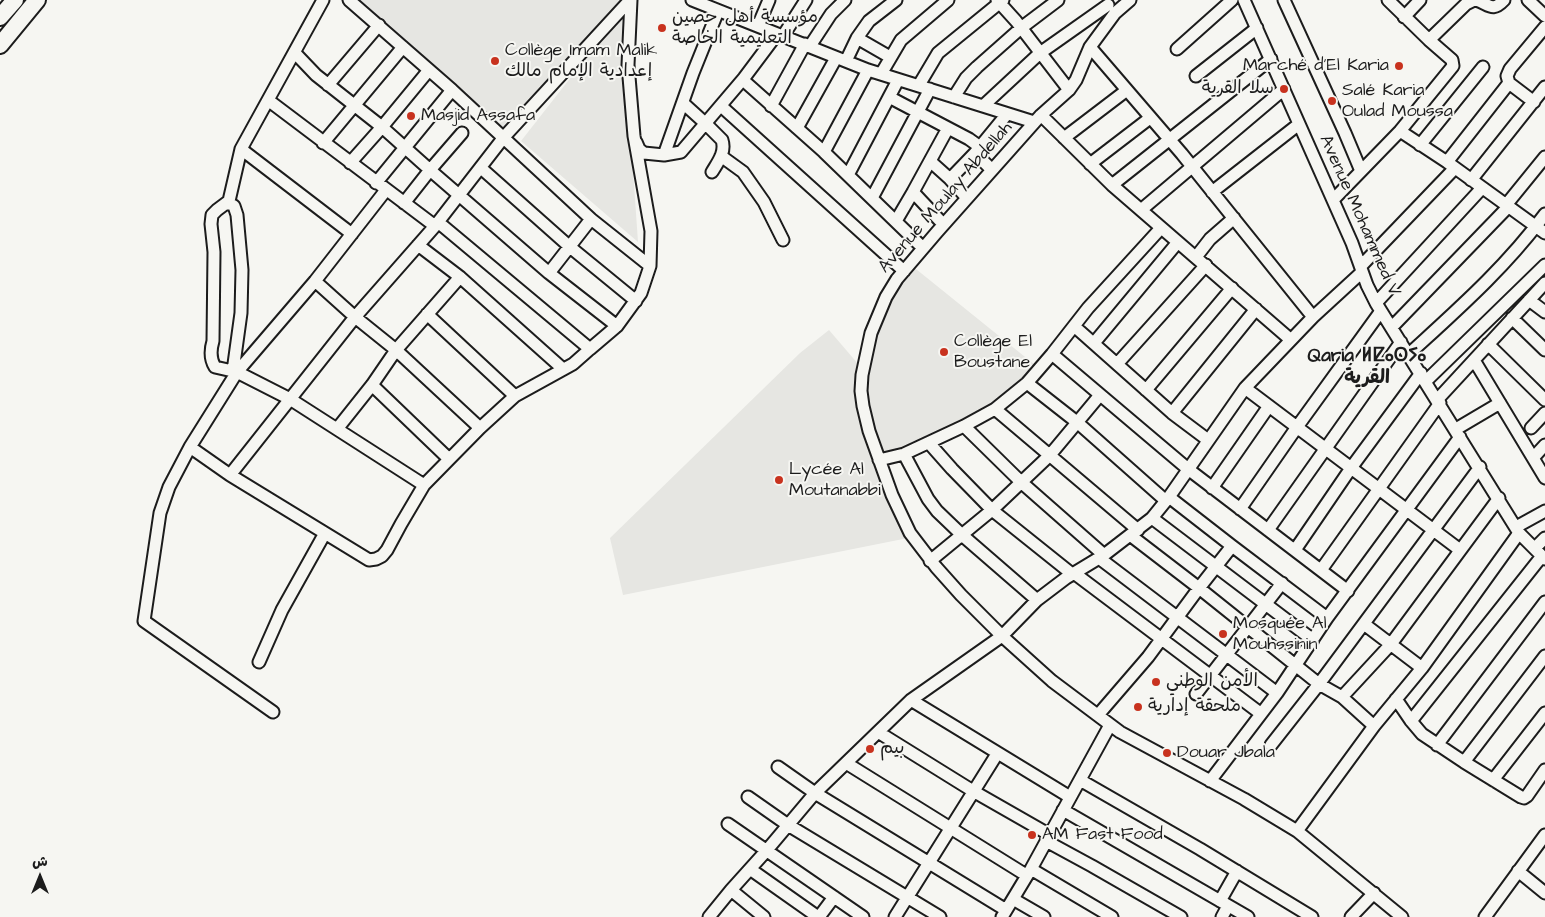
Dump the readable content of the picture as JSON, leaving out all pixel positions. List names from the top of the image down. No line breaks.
{"streets":{"street":["Avenue Moulay Abdellah","Avenue Mohammed V"]},"districts":["Qaria ⵍⵇⴰⵔⵢⴰ القرية"],"places":["مؤسسة أهل حصين التعليمية الخاصة","Collège Imam Malik إعدادية الإمام مالك","Marché d'El Karia","سلا القرية","Salé Karia Oulad Moussa","Masjid Assafa","Collège El Boustane","Lycée Al Moutanabbi","Mosquée Al Mouhssinin","الأمن الوطني","ملحقة إدارية","بيم","Douar Jbala","AM Fast Food"],"north":"top"}
